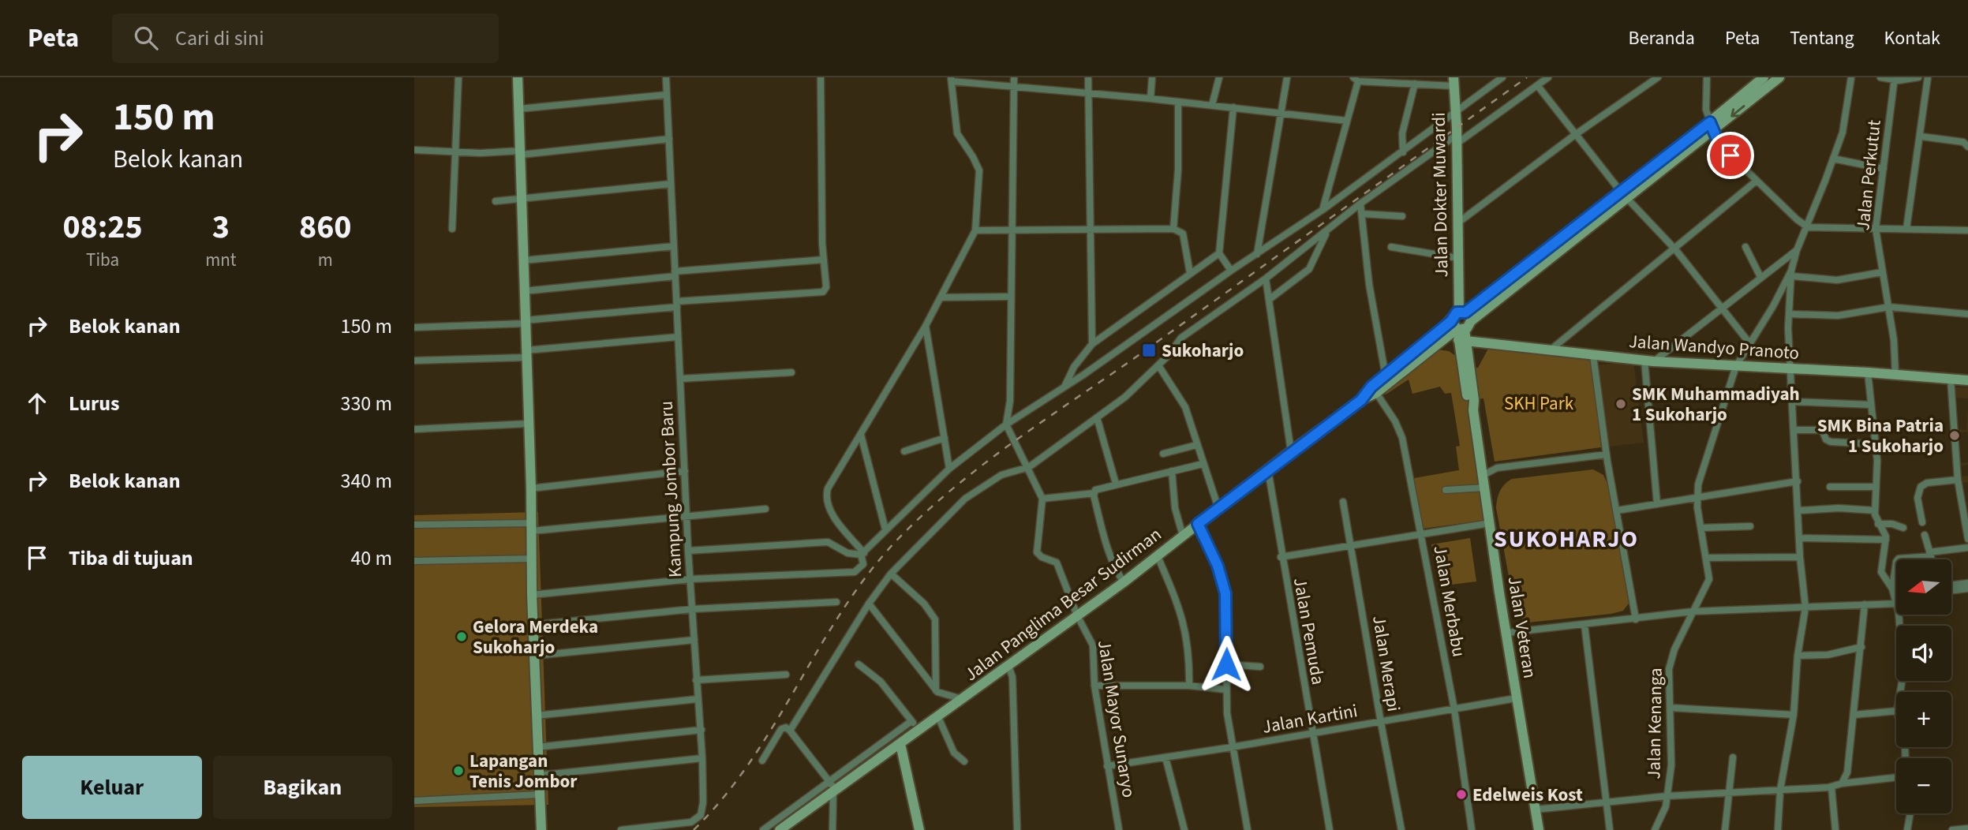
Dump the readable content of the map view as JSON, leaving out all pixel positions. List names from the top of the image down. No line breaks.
{"streets":{"main road":["Jalan Dokter Muwardi","Jalan Wandyo Pranoto","Jalan Panglima Besar Sudirman","Jalan Veteran"],"street":["Jalan Perkutut","Kampung Jombor Baru","Jalan Merbabu","Jalan Pemuda","Jalan Merapi","Jalan Mayor Sunaryo","Jalan Kartini","Jalan Kenanga"]},"crossings":[["Jalan Perkutut","Jalan Wandyo Pranoto"],["Jalan Dokter Muwardi","Jalan Wandyo Pranoto"],["Jalan Dokter Muwardi","Jalan Panglima Besar Sudirman"],["Jalan Dokter Muwardi","Jalan Veteran"],["Jalan Wandyo Pranoto","Jalan Panglima Besar Sudirman"],["Jalan Wandyo Pranoto","Jalan Veteran"],["Jalan Wandyo Pranoto","Jalan Kenanga"],["Jalan Merbabu","Jalan Panglima Besar Sudirman"],["Jalan Merbabu","Jalan Kartini"],["Jalan Panglima Besar Sudirman","Jalan Veteran"],["Jalan Panglima Besar Sudirman","Jalan Pemuda"],["Jalan Panglima Besar Sudirman","Jalan Mayor Sunaryo"],["Jalan Veteran","Jalan Kartini"],["Jalan Pemuda","Jalan Kartini"],["Jalan Merapi","Jalan Kartini"],["Jalan Mayor Sunaryo","Jalan Kartini"]],"districts":["SUKOHARJO"],"parks":["SKH Park"],"places":{"transit":["Sukoharjo"],"other":["SMK Muhammadiyah 1 Sukoharjo","SMK Bina Patria 1 Sukoharjo","Gelora Merdeka Sukoharjo","Lapangan Tenis Jombor","Edelweis Kost"]},"north":"left","page":{"header":"Peta","search":"Cari di sini","nav":["Beranda","Peta","Tentang","Kontak"],"turn":["150 m","Belok kanan"],"eta":["08:25","Tiba","3","mnt","860","m"],"list":[{"name":"Belok kanan","value":"150 m"},{"name":"Lurus","value":"330 m"},{"name":"Belok kanan","value":"340 m"},{"name":"Tiba di tujuan","value":"40 m"}],"map_buttons":["+","−"],"buttons":["Keluar","Bagikan"]}}
